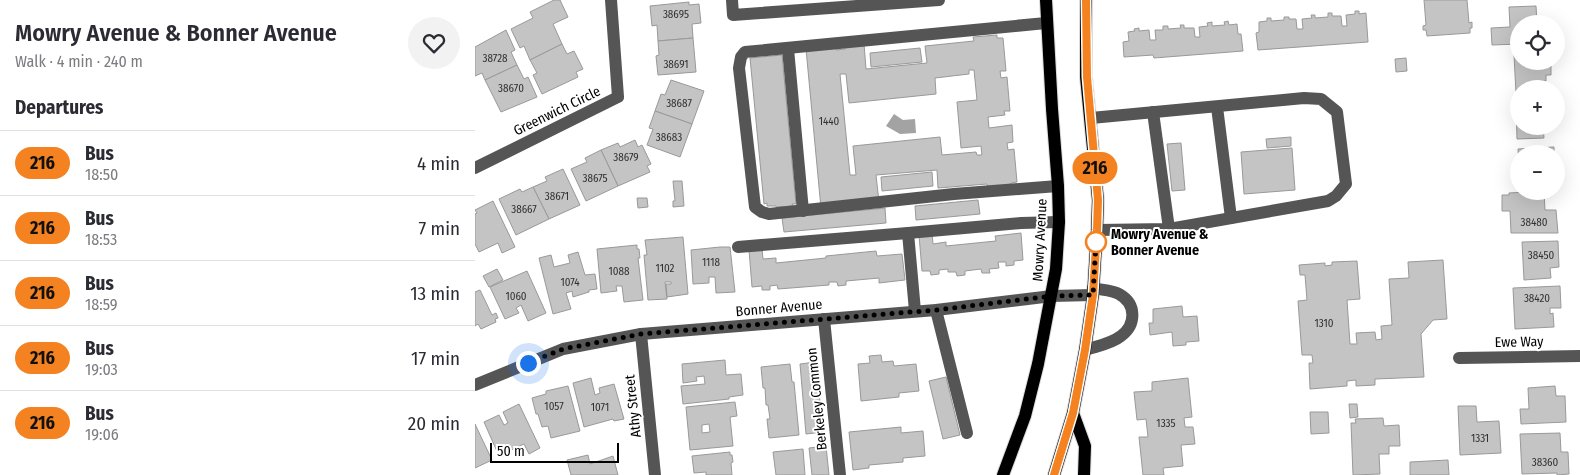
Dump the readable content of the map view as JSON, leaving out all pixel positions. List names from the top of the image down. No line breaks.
{"streets":{"main road":["Mowry Avenue"],"street":["Greenwich Circle","Bonner Avenue","Ewe Way","Berkeley Common","Athy Street"]},"crossings":[["Mowry Avenue","Bonner Avenue"],["Bonner Avenue","Berkeley Common"],["Bonner Avenue","Athy Street"]],"places":["Mowry Avenue & Bonner Avenue"],"lines":["bus line 216"],"house_numbers":["38695","38728","38691","38670","38687","1440","38683","38679","38675","38671","38667","38480","38450","1118","1102","1088","1074","1060","38420","1310","1057","1071","1335","1331","38360"],"scale_bar":"50 m","page":{"heading":[["Mowry Avenue & Bonner Avenue","Walk · 4 min · 240 m"],"Departures"],"on_map":"216","map_buttons":["+","−"],"list":[{"mark":"216","name":"Bus","note":"18:50","value":"4 min"},{"mark":"216","name":"Bus","note":"18:53","value":"7 min"},{"mark":"216","name":"Bus","note":"18:59","value":"13 min"},{"mark":"216","name":"Bus","note":"19:03","value":"17 min"},{"mark":"216","name":"Bus","note":"19:06","value":"20 min"}],"scale":"50 m"}}
